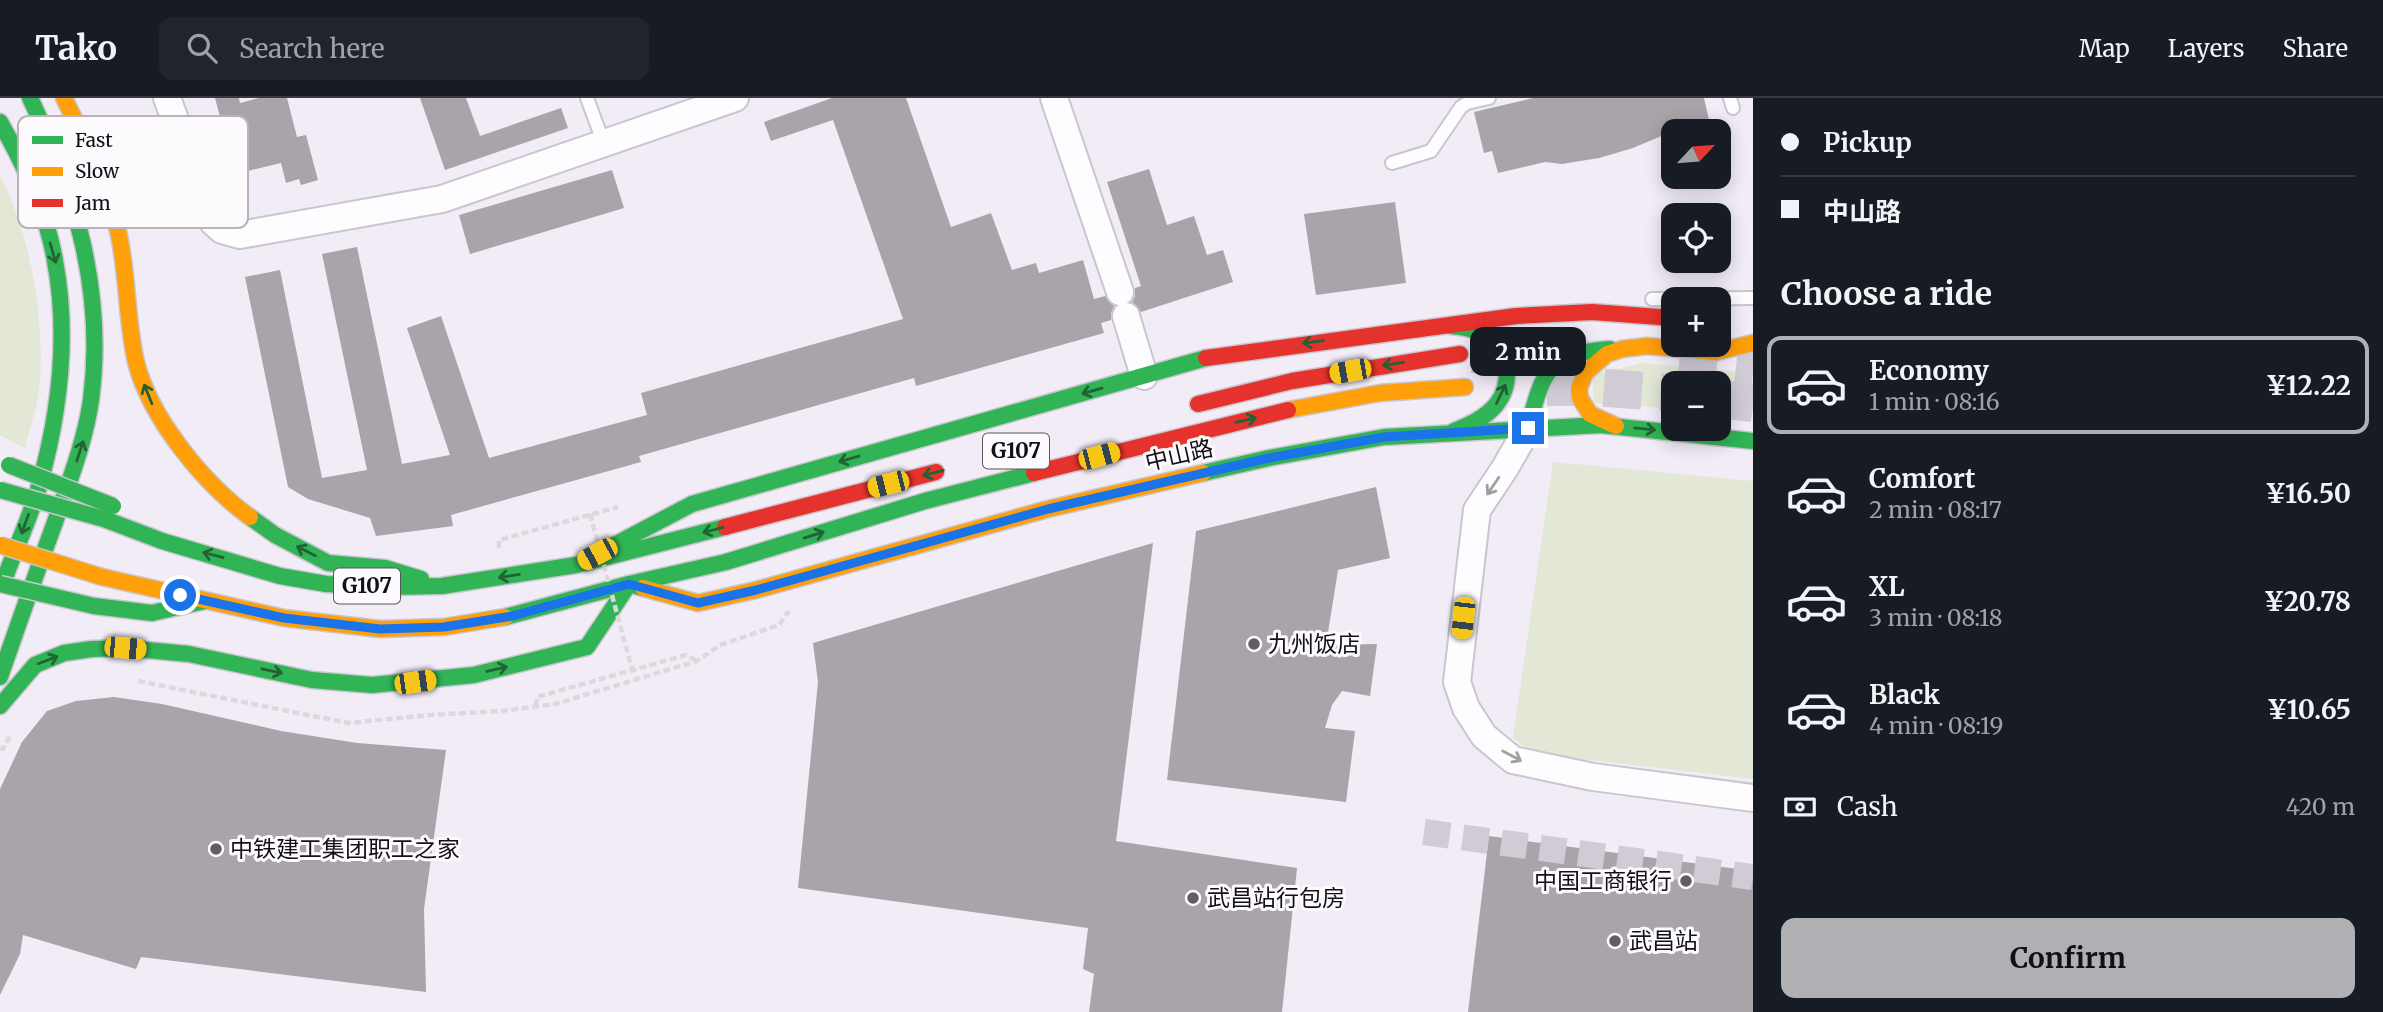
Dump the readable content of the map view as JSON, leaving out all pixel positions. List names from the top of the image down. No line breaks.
{"streets":{"main road":["G107","中山路"]},"crossings":[["G107","中山路"]],"places":["九州饭店","中铁建工集团职工之家","中国工商银行","武昌站行包房","武昌站"],"legend":["Fast","Slow","Jam"],"north":"top right","page":{"header":"Tako","search":"Search here","nav":["Map","Layers","Share"],"banner":["Pickup","中山路"],"map_buttons":["+","−"],"heading":"Choose a ride","bubble":"2 min","list":[{"name":"Economy","note":"1 min · 08:16","value":"¥12.22"},{"name":"Comfort","note":"2 min · 08:17","value":"¥16.50"},{"name":"XL","note":"3 min · 08:18","value":"¥20.78"},{"name":"Black","note":"4 min · 08:19","value":"¥10.65"}],"pay":["Cash","420 m"],"buttons":"Confirm"}}
